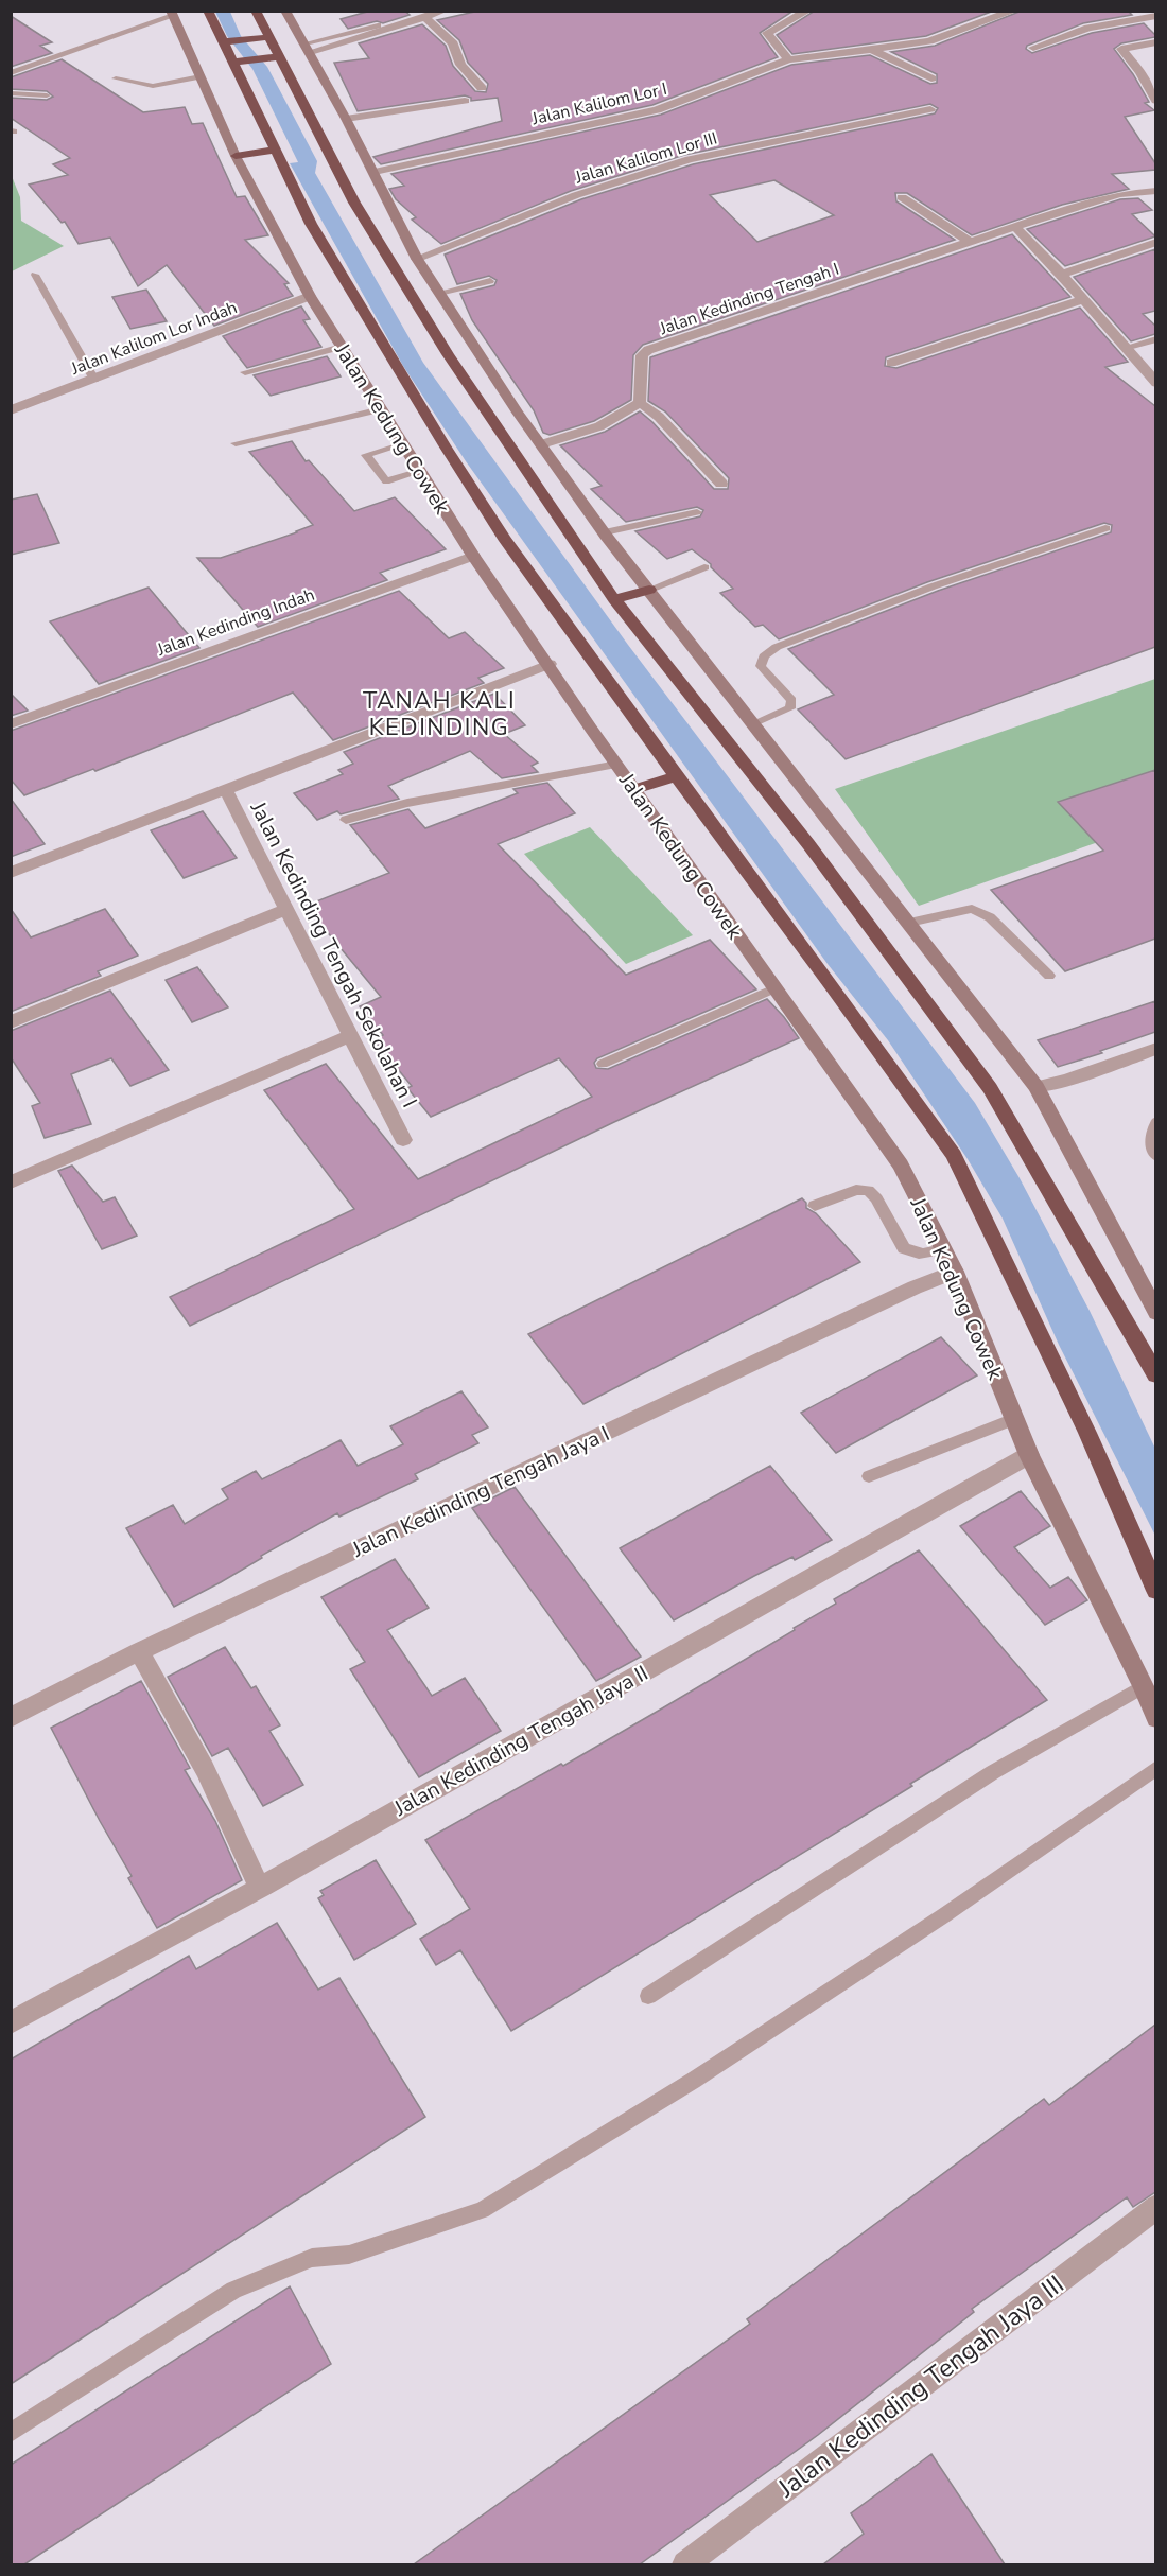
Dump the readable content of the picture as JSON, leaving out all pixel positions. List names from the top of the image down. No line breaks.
{"streets":{"highway":["Jalan Kedung Cowek"],"street":["Jalan Kalilom Lor I","Jalan Kalilom Lor III","Jalan Kedinding Tengah I","Jalan Kalilom Lor Indah","Jalan Kedinding Indah","Jalan Kedinding Tengah Sekolahan I","Jalan Kedinding Tengah Jaya I","Jalan Kedinding Tengah Jaya II","Jalan Kedinding Tengah Jaya III"]},"crossings":[["Jalan Kalilom Lor Indah","Jalan Kedung Cowek"],["Jalan Kedung Cowek","Jalan Kedinding Indah"],["Jalan Kedung Cowek","Jalan Kedinding Tengah Jaya I"],["Jalan Kedung Cowek","Jalan Kedinding Tengah Jaya II"]],"districts":["TANAH KALI KEDINDING"]}
